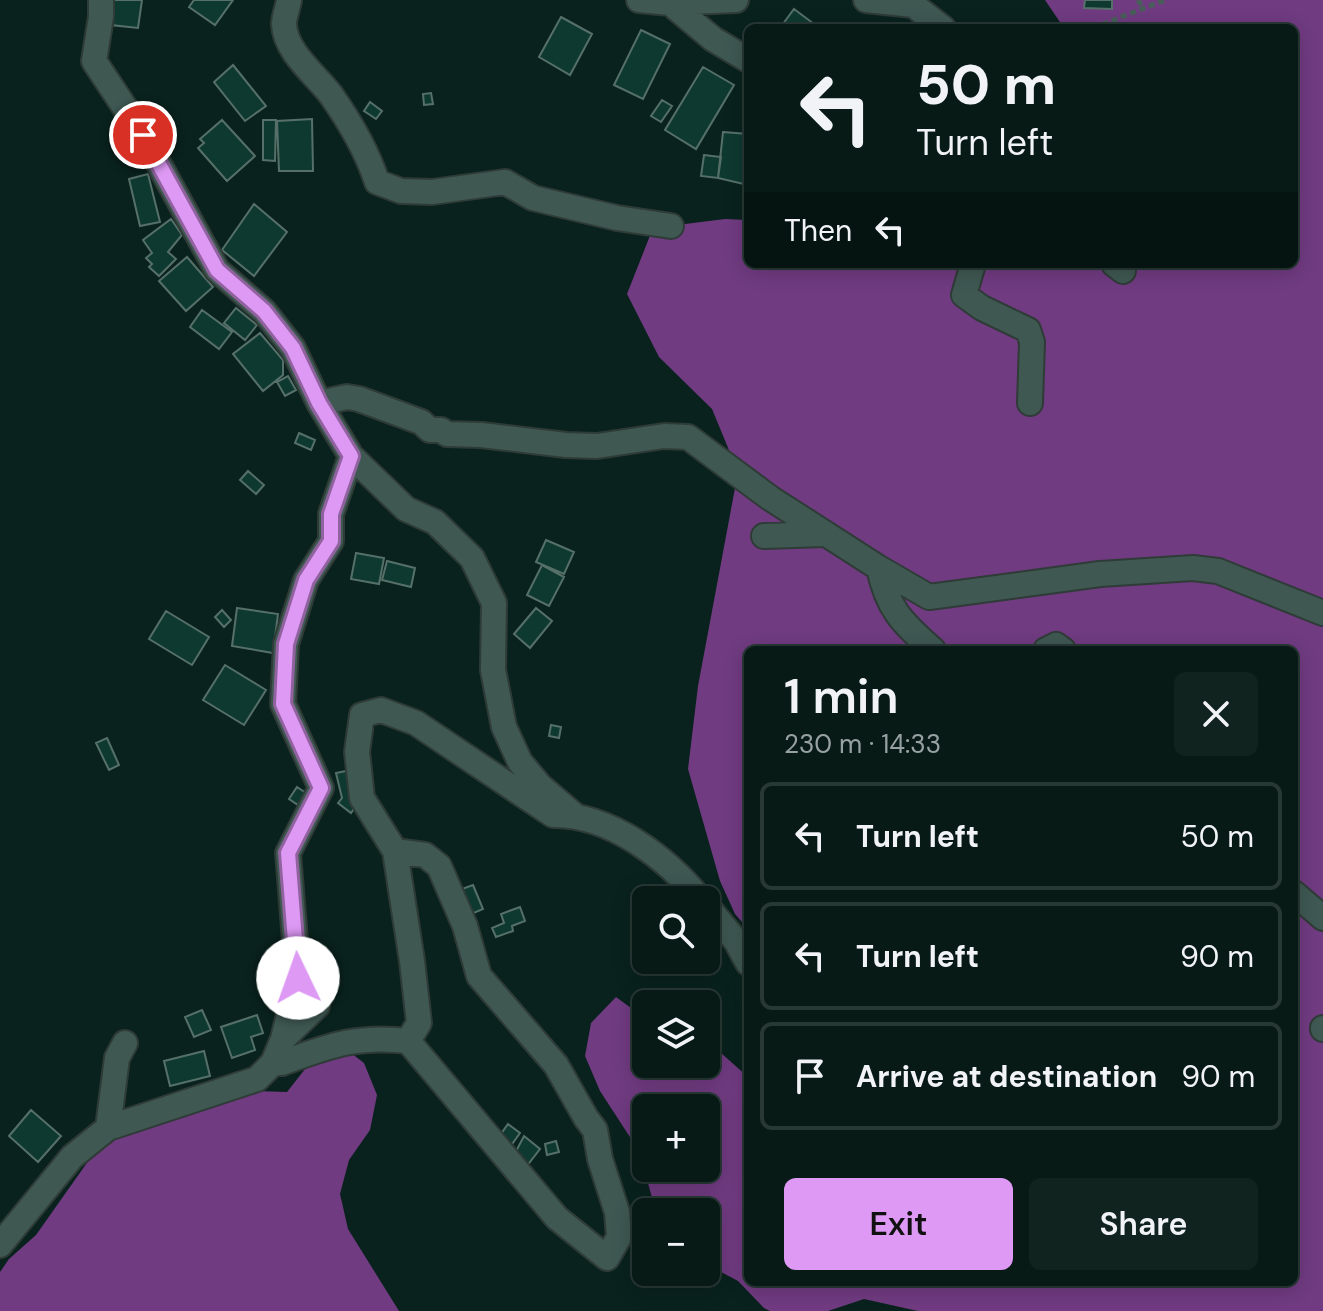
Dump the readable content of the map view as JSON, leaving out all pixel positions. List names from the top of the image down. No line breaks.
{"page":{"turn":["50 m","Turn left"],"then":"Then","heading":["1 min","230 m · 14:33"],"list":[{"name":"Turn left","value":"50 m"},{"name":"Turn left","value":"90 m"},{"name":"Arrive at destination","value":"90 m"}],"map_buttons":["+","−"],"buttons":["Exit","Share"]}}
